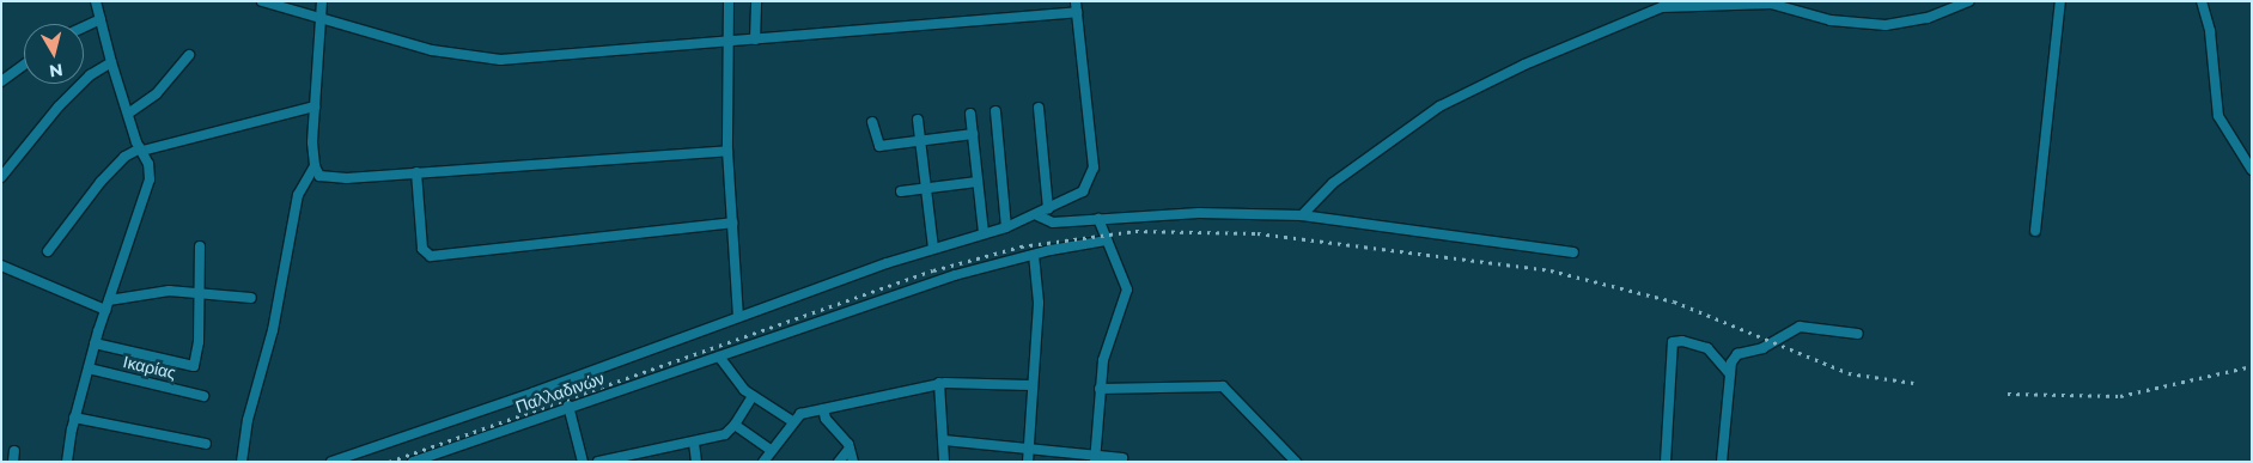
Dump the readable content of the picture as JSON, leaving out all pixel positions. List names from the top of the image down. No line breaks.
{"streets":{"street":["Ικαρίας","Παλλαδινών"]},"north":"bottom"}
